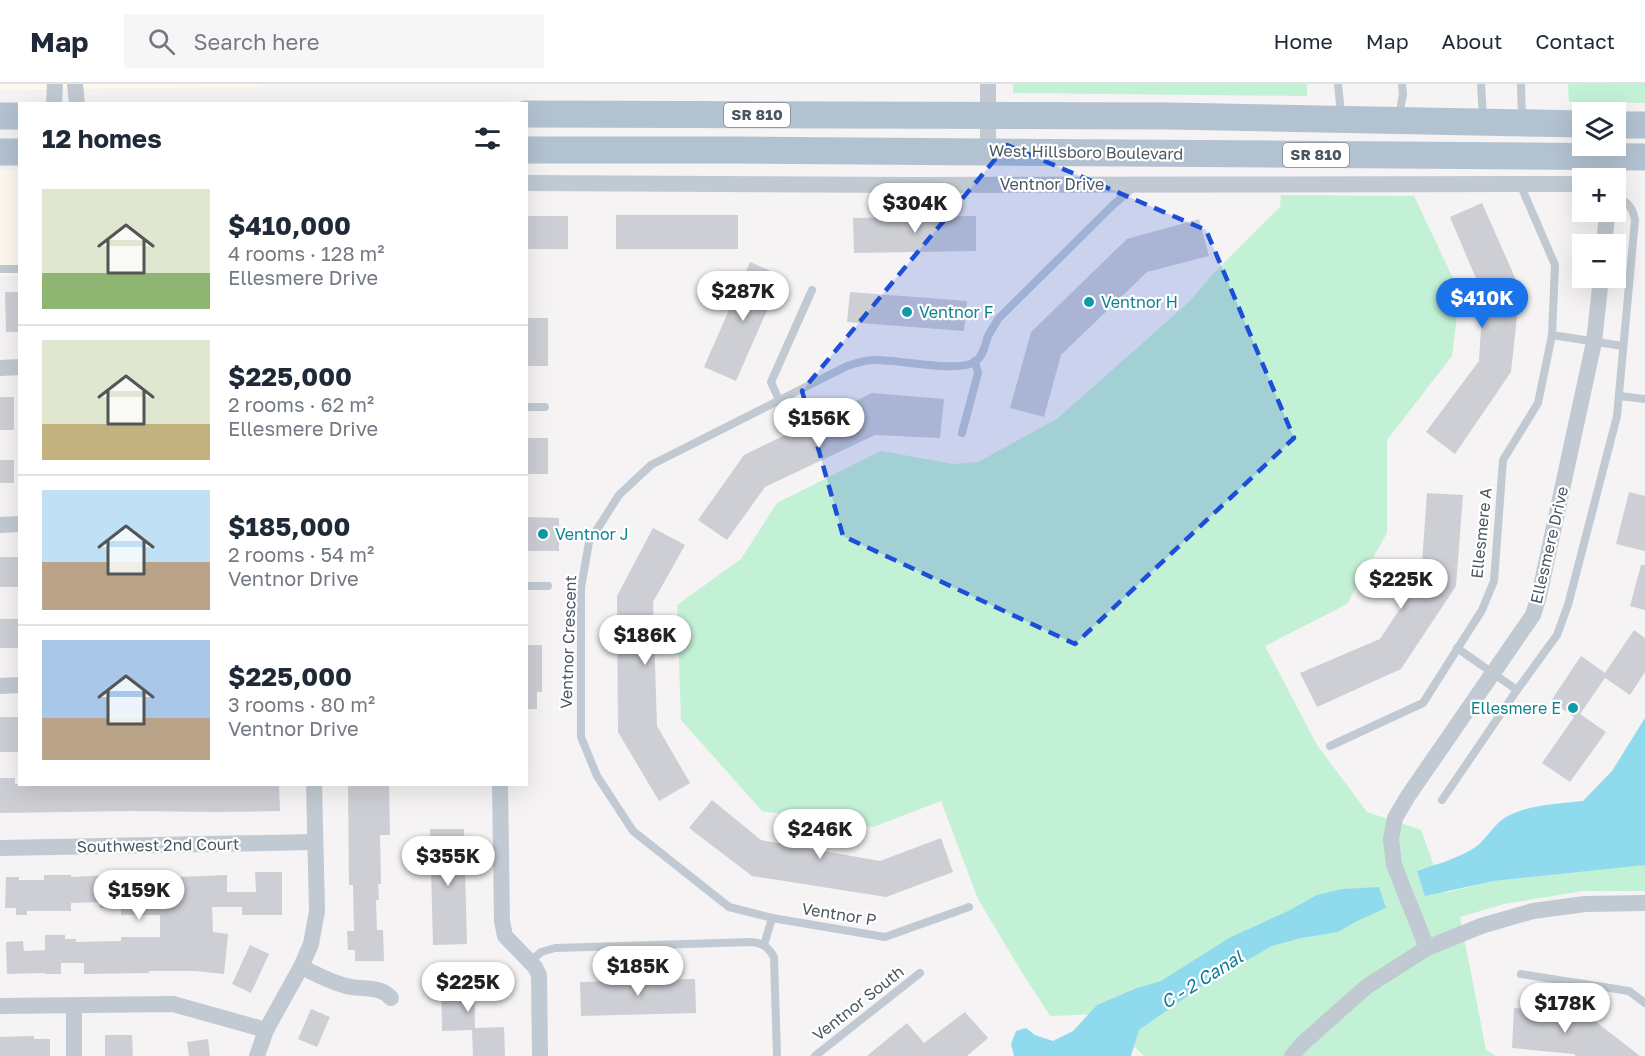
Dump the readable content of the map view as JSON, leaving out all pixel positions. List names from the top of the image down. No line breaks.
{"streets":{"main road":["SR 810","West Hillsboro Boulevard"],"street":["Ventnor Drive","Ellesmere Drive","Southwest 2nd Court"],"lane":["Ellesmere A","Ventnor Crescent","Ventnor P","Ventnor South"]},"crossings":[["Ventnor Crescent","Ventnor P"]],"water":["C - 2 Canal"],"places":["Ventnor H","Ventnor F","Ventnor J","Ellesmere E"],"page":{"header":"Map","search":"Search here","nav":["Home","Map","About","Contact"],"map_buttons":["+","−"],"heading":"12 homes","list":[{"name":"$410,000","note":"4 rooms · 128 m² · Ellesmere Drive"},{"name":"$225,000","note":"2 rooms · 62 m² · Ellesmere Drive"},{"name":"$185,000","note":"2 rooms · 54 m² · Ventnor Drive"},{"name":"$225,000","note":"3 rooms · 80 m² · Ventnor Drive"}],"price":["$304K","$287K","$410K","$156K","$225K","$186K","$246K","$355K","$159K","$185K","$225K","$178K"]}}
